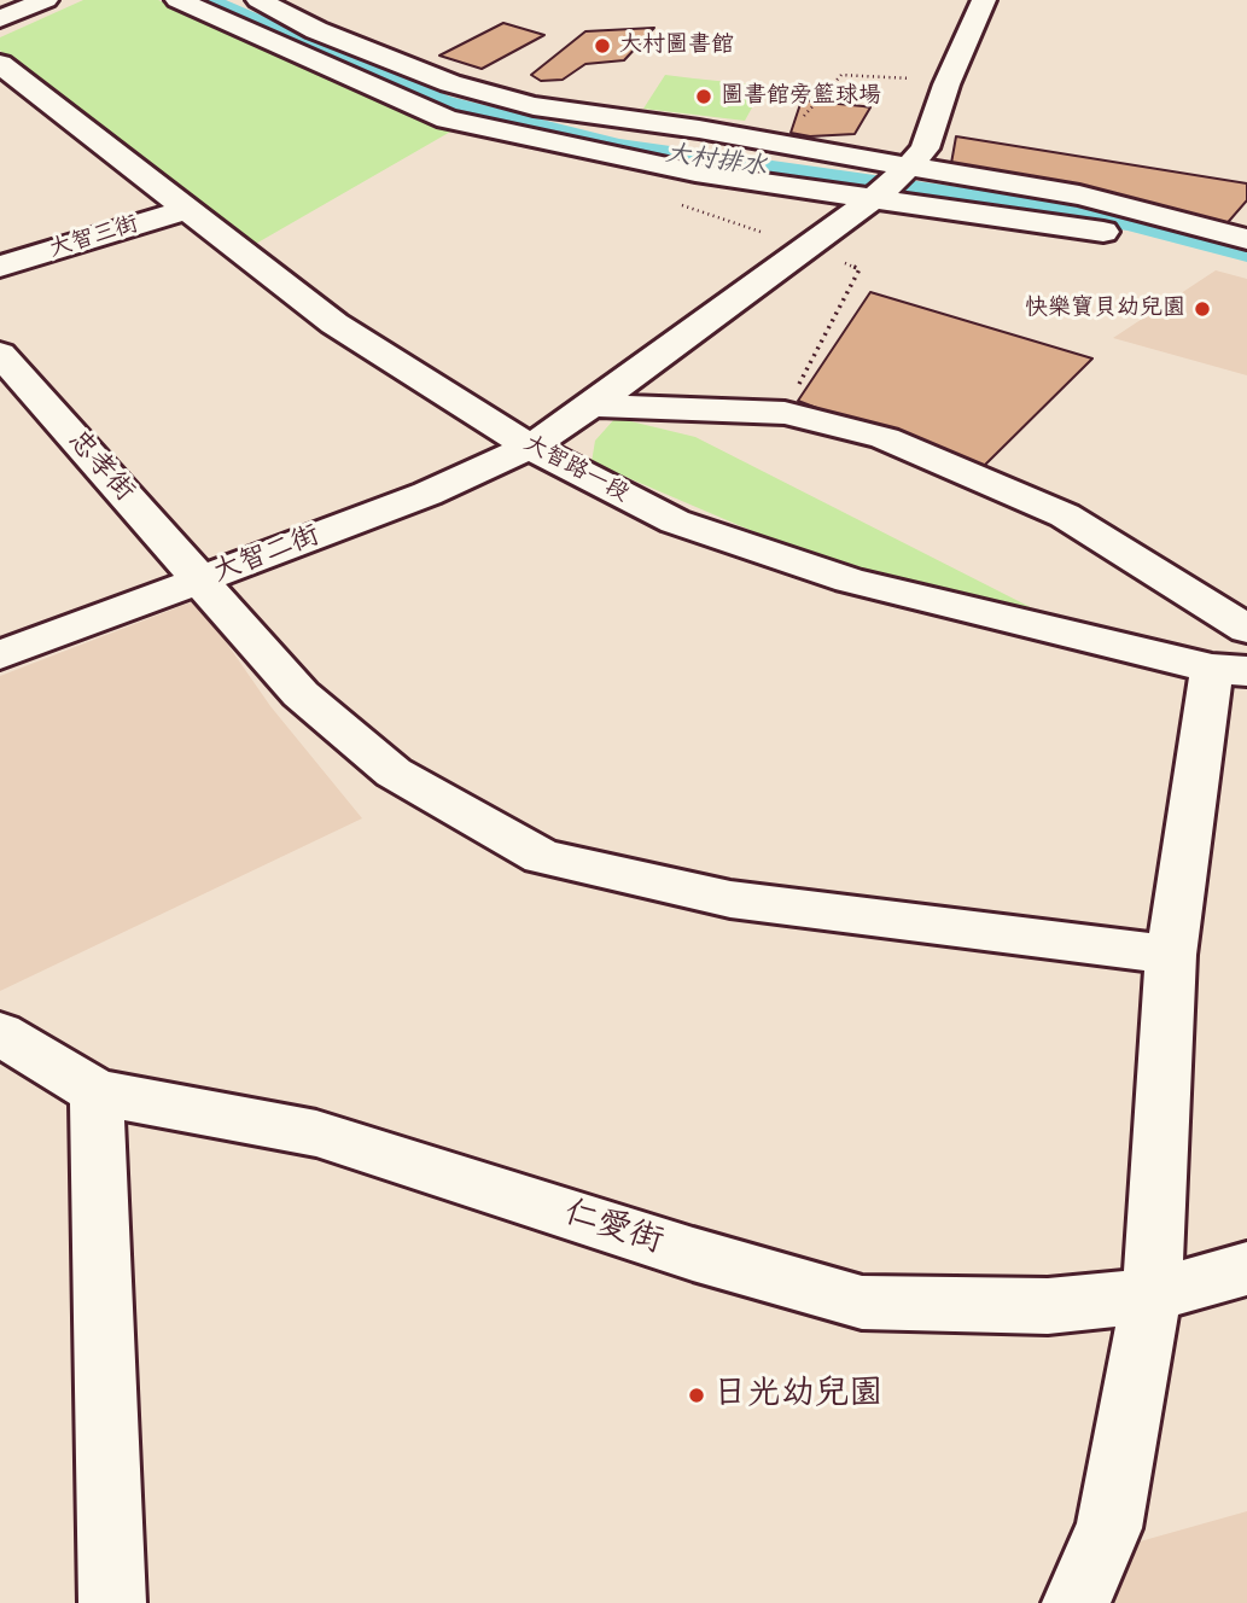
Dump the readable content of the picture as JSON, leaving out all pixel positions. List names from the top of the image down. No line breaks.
{"streets":{"street":["大智三街","忠孝街","大智路一段","大智二街","仁愛街"]},"crossings":[["大智三街","大智路一段"],["忠孝街","大智二街"],["大智路一段","大智二街"]],"water":["大村排水"],"places":["大村圖書館","圖書館旁籃球場","快樂寶貝幼兒園","日光幼兒園"]}
